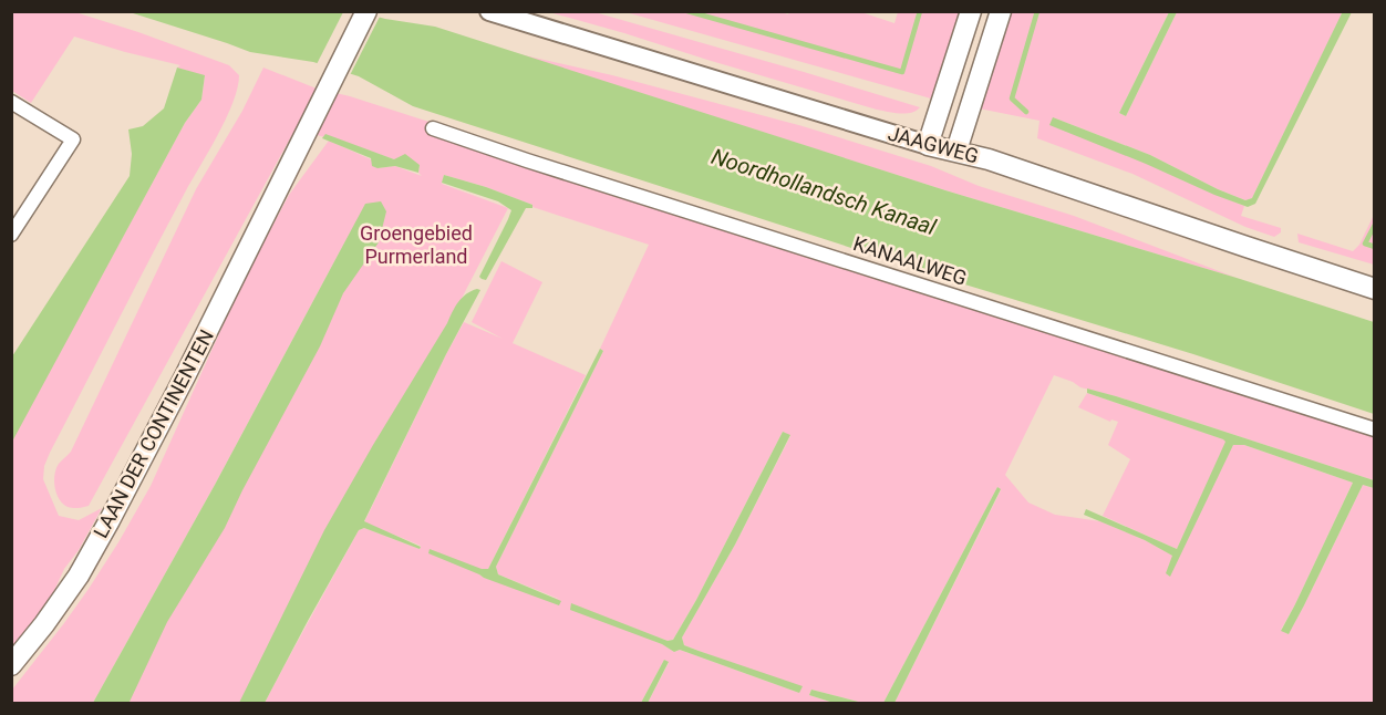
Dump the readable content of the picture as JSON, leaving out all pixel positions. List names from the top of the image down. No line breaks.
{"streets":{"main road":["JAAGWEG","LAAN DER CONTINENTEN"],"street":["KANAALWEG"]},"water":["Noordhollandsch Kanaal"],"parks":["Groengebied Purmerland"]}
